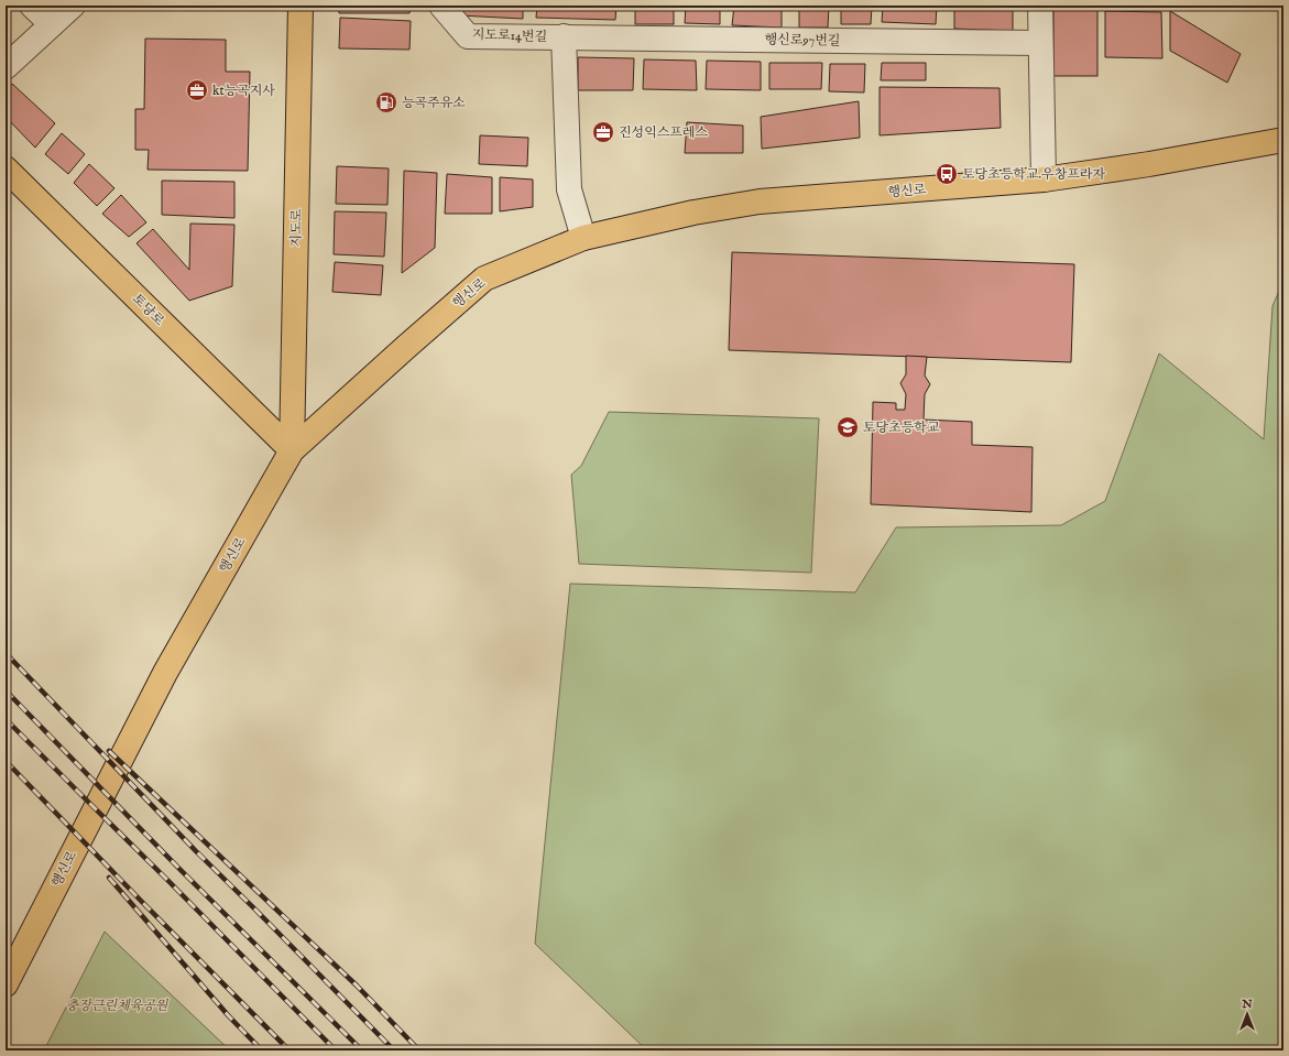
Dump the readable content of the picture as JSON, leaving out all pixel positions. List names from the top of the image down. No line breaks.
{"streets":{"main road":["행신로","지도로","토당로"],"street":["지도로14번길","행신로97번길"]},"crossings":[["지도로14번길","행신로97번길"],["행신로","지도로"],["행신로","토당로"],["지도로","토당로"]],"parks":["충장근린체육공원"],"places":{"office":["kt능곡지사","진성익스프레스"],"fuel station":["능곡주유소"],"bus stop":["토당초등학교.우창프라자"],"school or university":["토당초등학교"]},"north":"top"}
